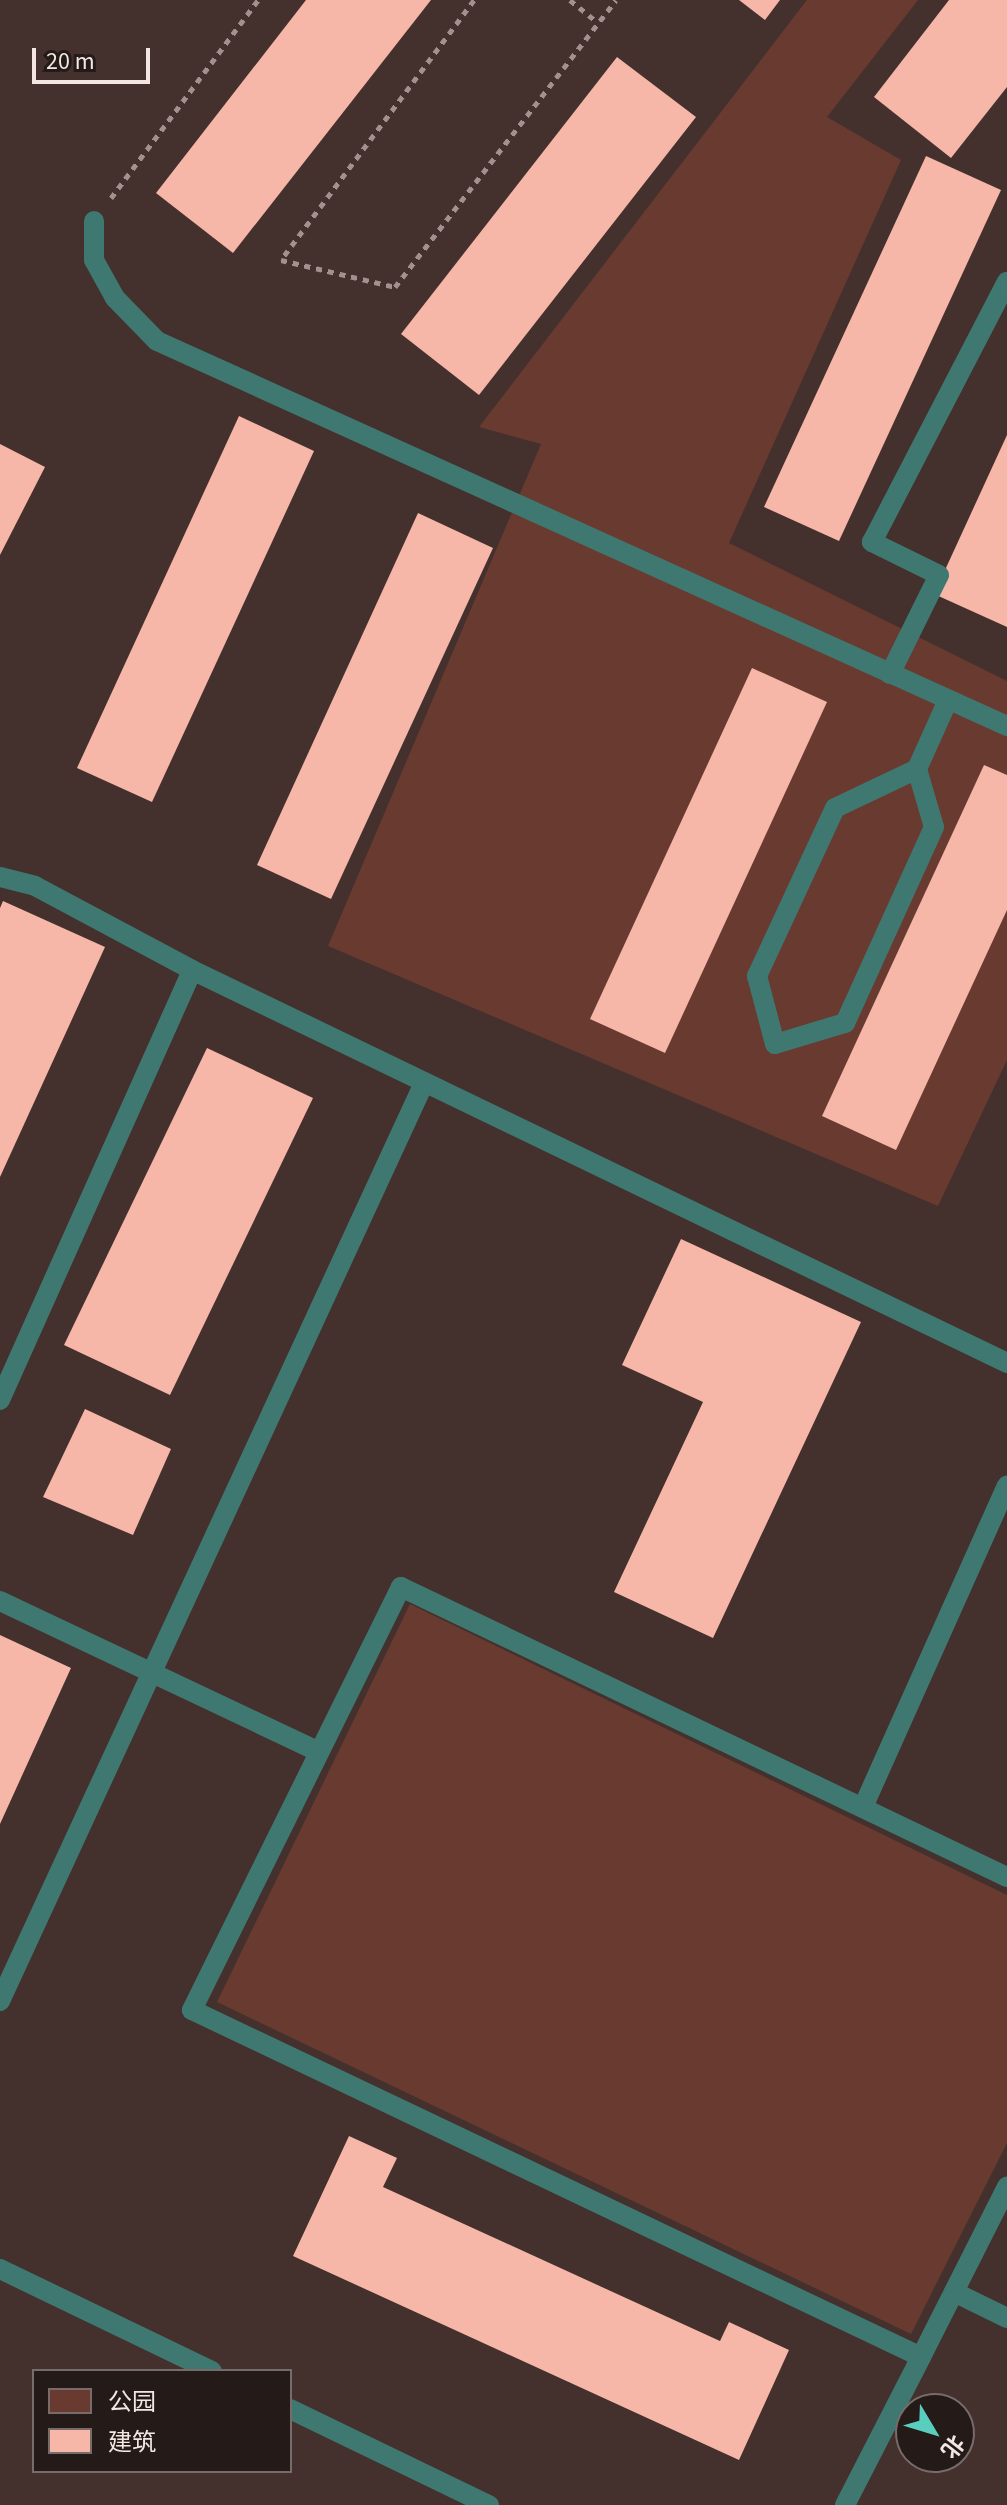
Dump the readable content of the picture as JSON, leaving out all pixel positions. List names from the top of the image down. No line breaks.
{"legend":["公园","建筑"],"scale_bar":"20 m","north":"bottom right"}
